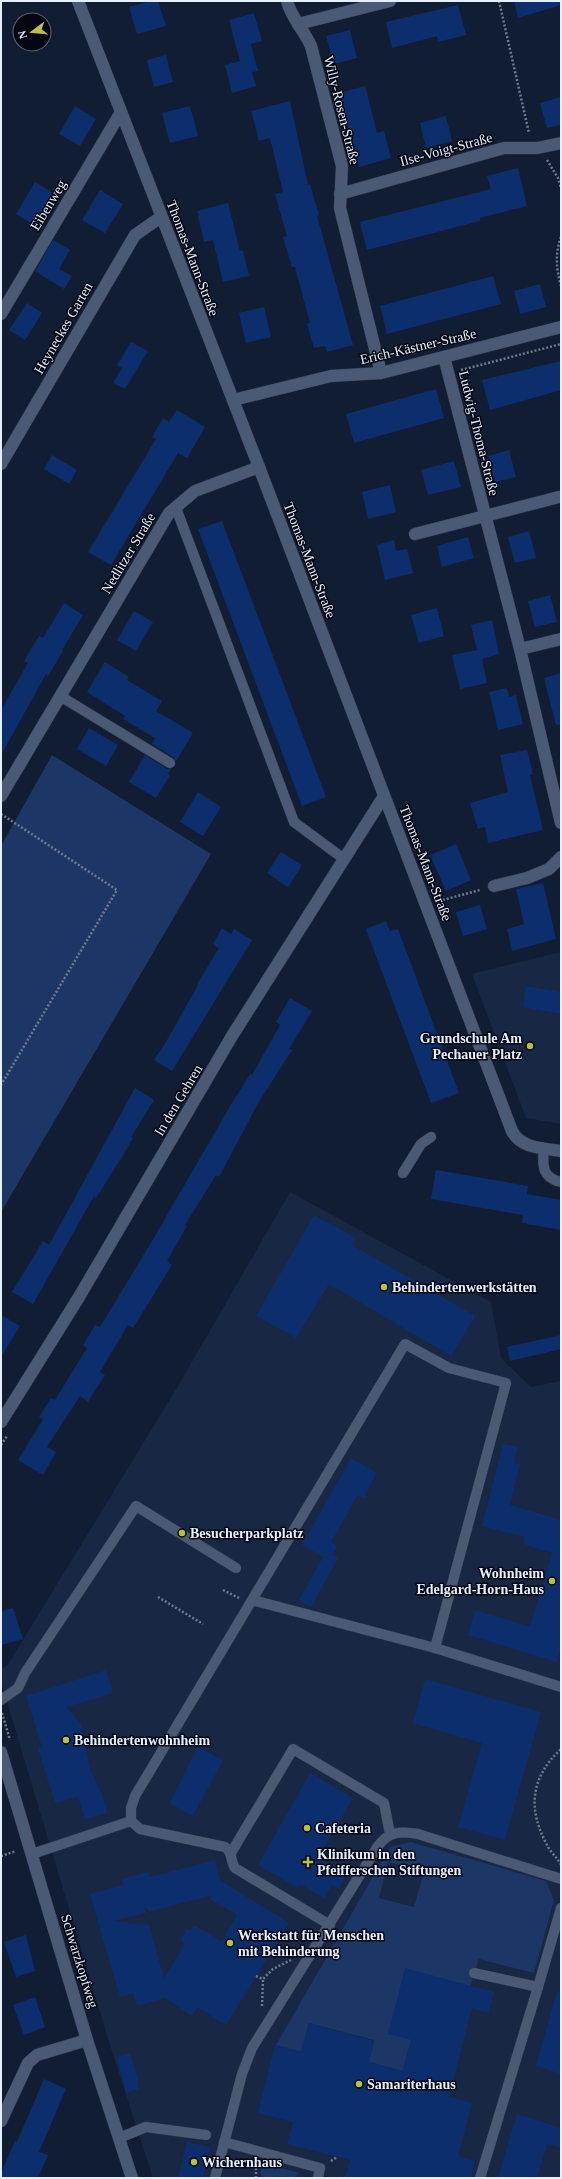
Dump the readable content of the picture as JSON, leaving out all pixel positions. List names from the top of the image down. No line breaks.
{"streets":{"street":["Willy-Rosen-Straße","Ilse-Voigt-Straße","Eibenweg","Thomas-Mann-Straße","Heyneckes Garten","Erich-Kästner-Straße","Ludwig-Thoma-Straße","Nedlitzer Straße","In den Gehren","Schwarzkopfweg"]},"crossings":[["Willy-Rosen-Straße","Ilse-Voigt-Straße"],["Willy-Rosen-Straße","Erich-Kästner-Straße"],["Eibenweg","Thomas-Mann-Straße"],["Thomas-Mann-Straße","Heyneckes Garten"],["Thomas-Mann-Straße","Erich-Kästner-Straße"],["Thomas-Mann-Straße","Nedlitzer Straße"],["Thomas-Mann-Straße","In den Gehren"],["Erich-Kästner-Straße","Ludwig-Thoma-Straße"]],"places":{"other":["Grundschule Am Pechauer Platz","Behindertenwerkstätten","Besucherparkplatz","Wohnheim Edelgard-Horn-Haus","Behindertenwohnheim","Cafeteria","Werkstatt für Menschen mit Behinderung","Samariterhaus","Wichernhaus"],"health":["Klinikum in den Pfeifferschen Stiftungen"]},"north":"left"}
